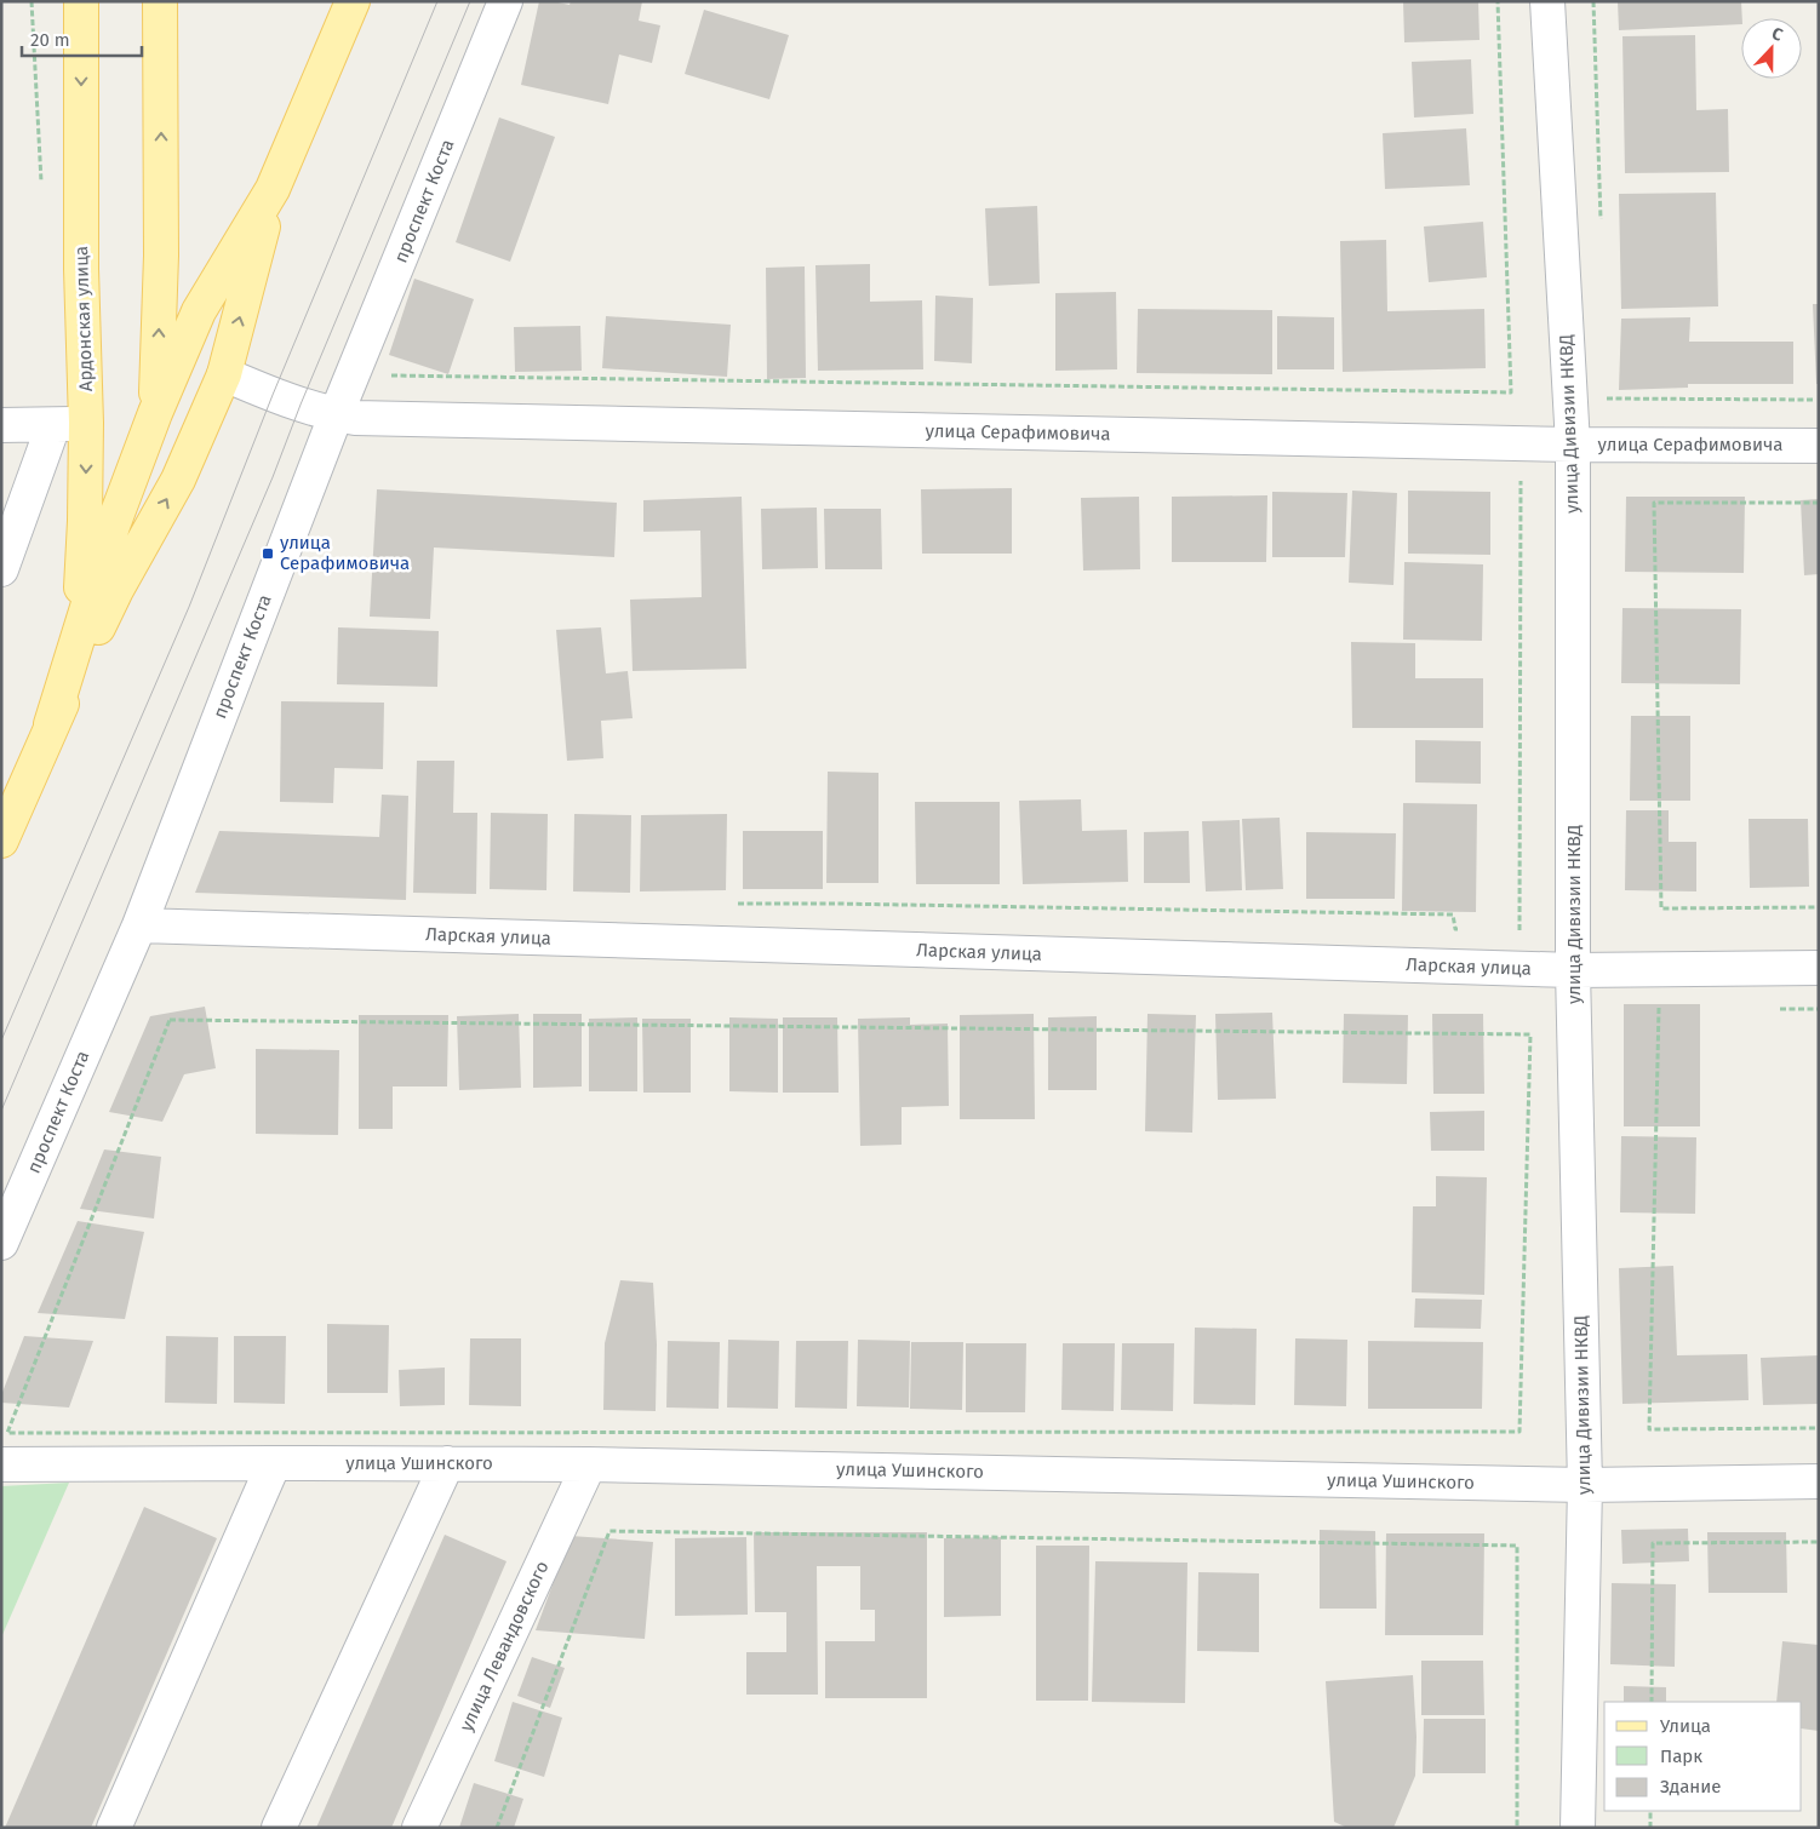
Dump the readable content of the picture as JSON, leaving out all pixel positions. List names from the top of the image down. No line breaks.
{"streets":{"main road":["Ардонская улица"],"street":["проспект Коста","улица Дивизии НКВД","улица Серафимовича","Ларская улица","улица Ушинского","улица Левандовского"]},"crossings":[["проспект Коста","улица Серафимовича"],["проспект Коста","Ларская улица"],["улица Дивизии НКВД","улица Серафимовича"],["улица Дивизии НКВД","Ларская улица"],["улица Дивизии НКВД","улица Ушинского"],["улица Ушинского","улица Левандовского"]],"places":{"transit":["улица Серафимовича"]},"legend":["Улица","Парк","Здание"],"scale_bar":"20 m","north":"top"}
